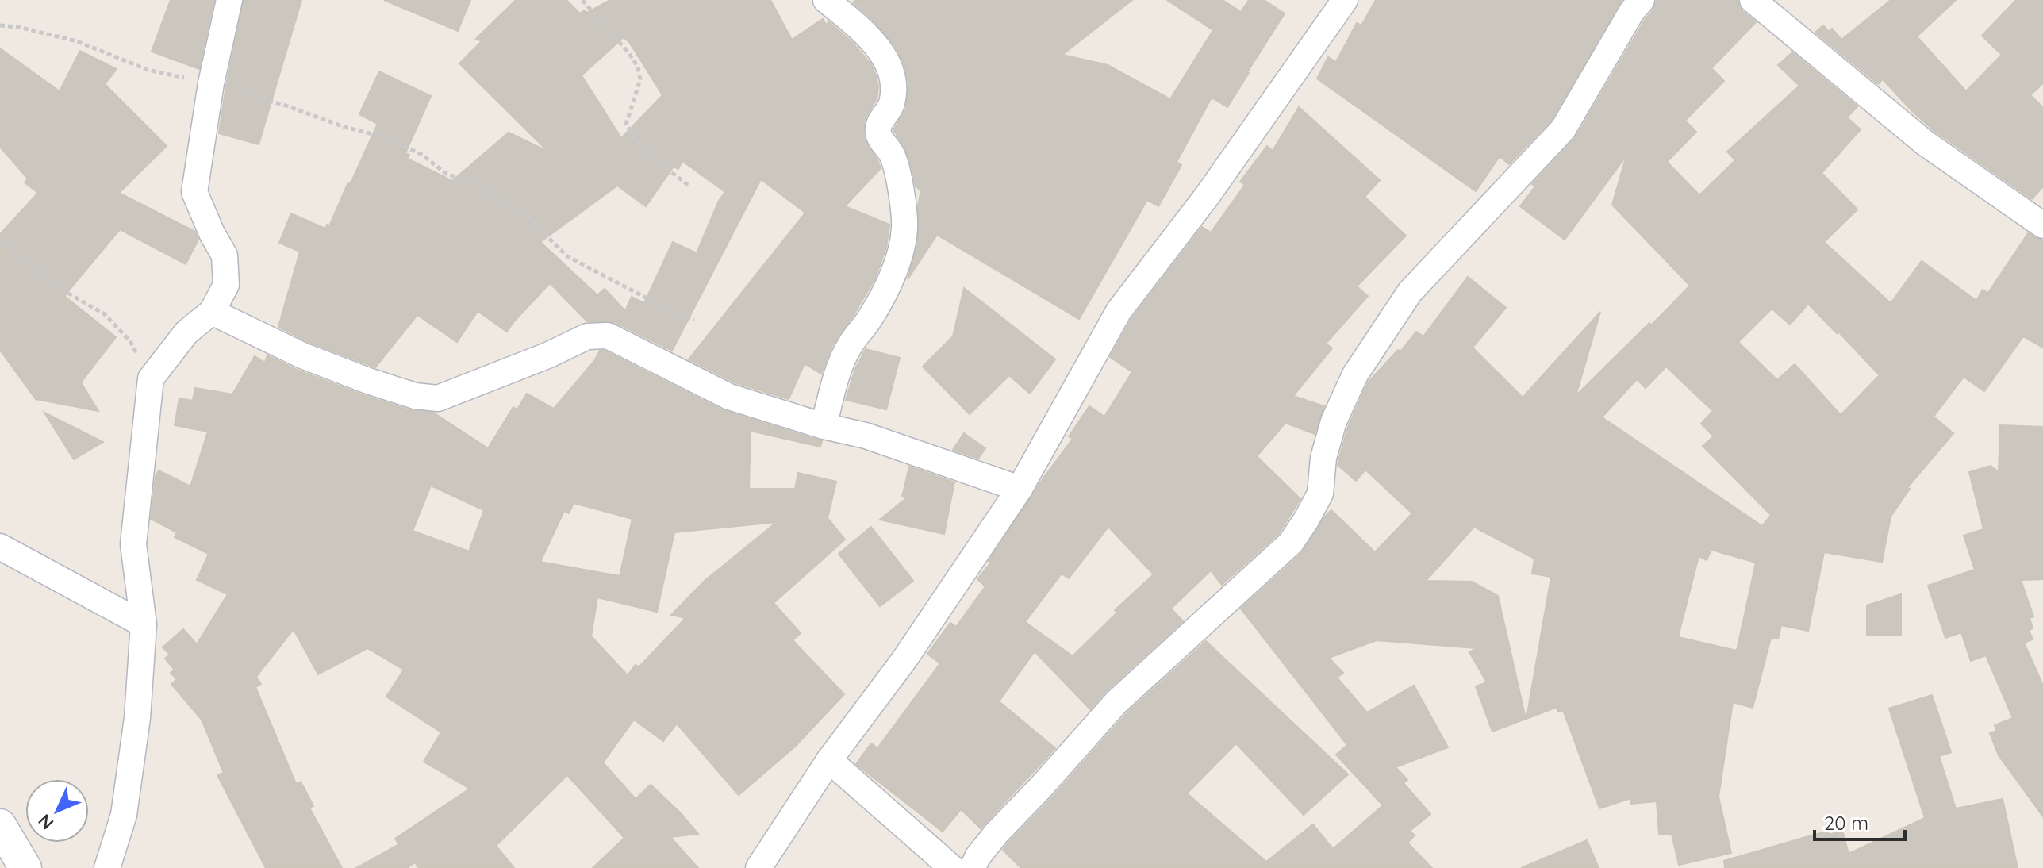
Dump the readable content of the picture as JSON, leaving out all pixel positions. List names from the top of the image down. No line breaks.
{"scale_bar":"20 m","north":"bottom left"}
